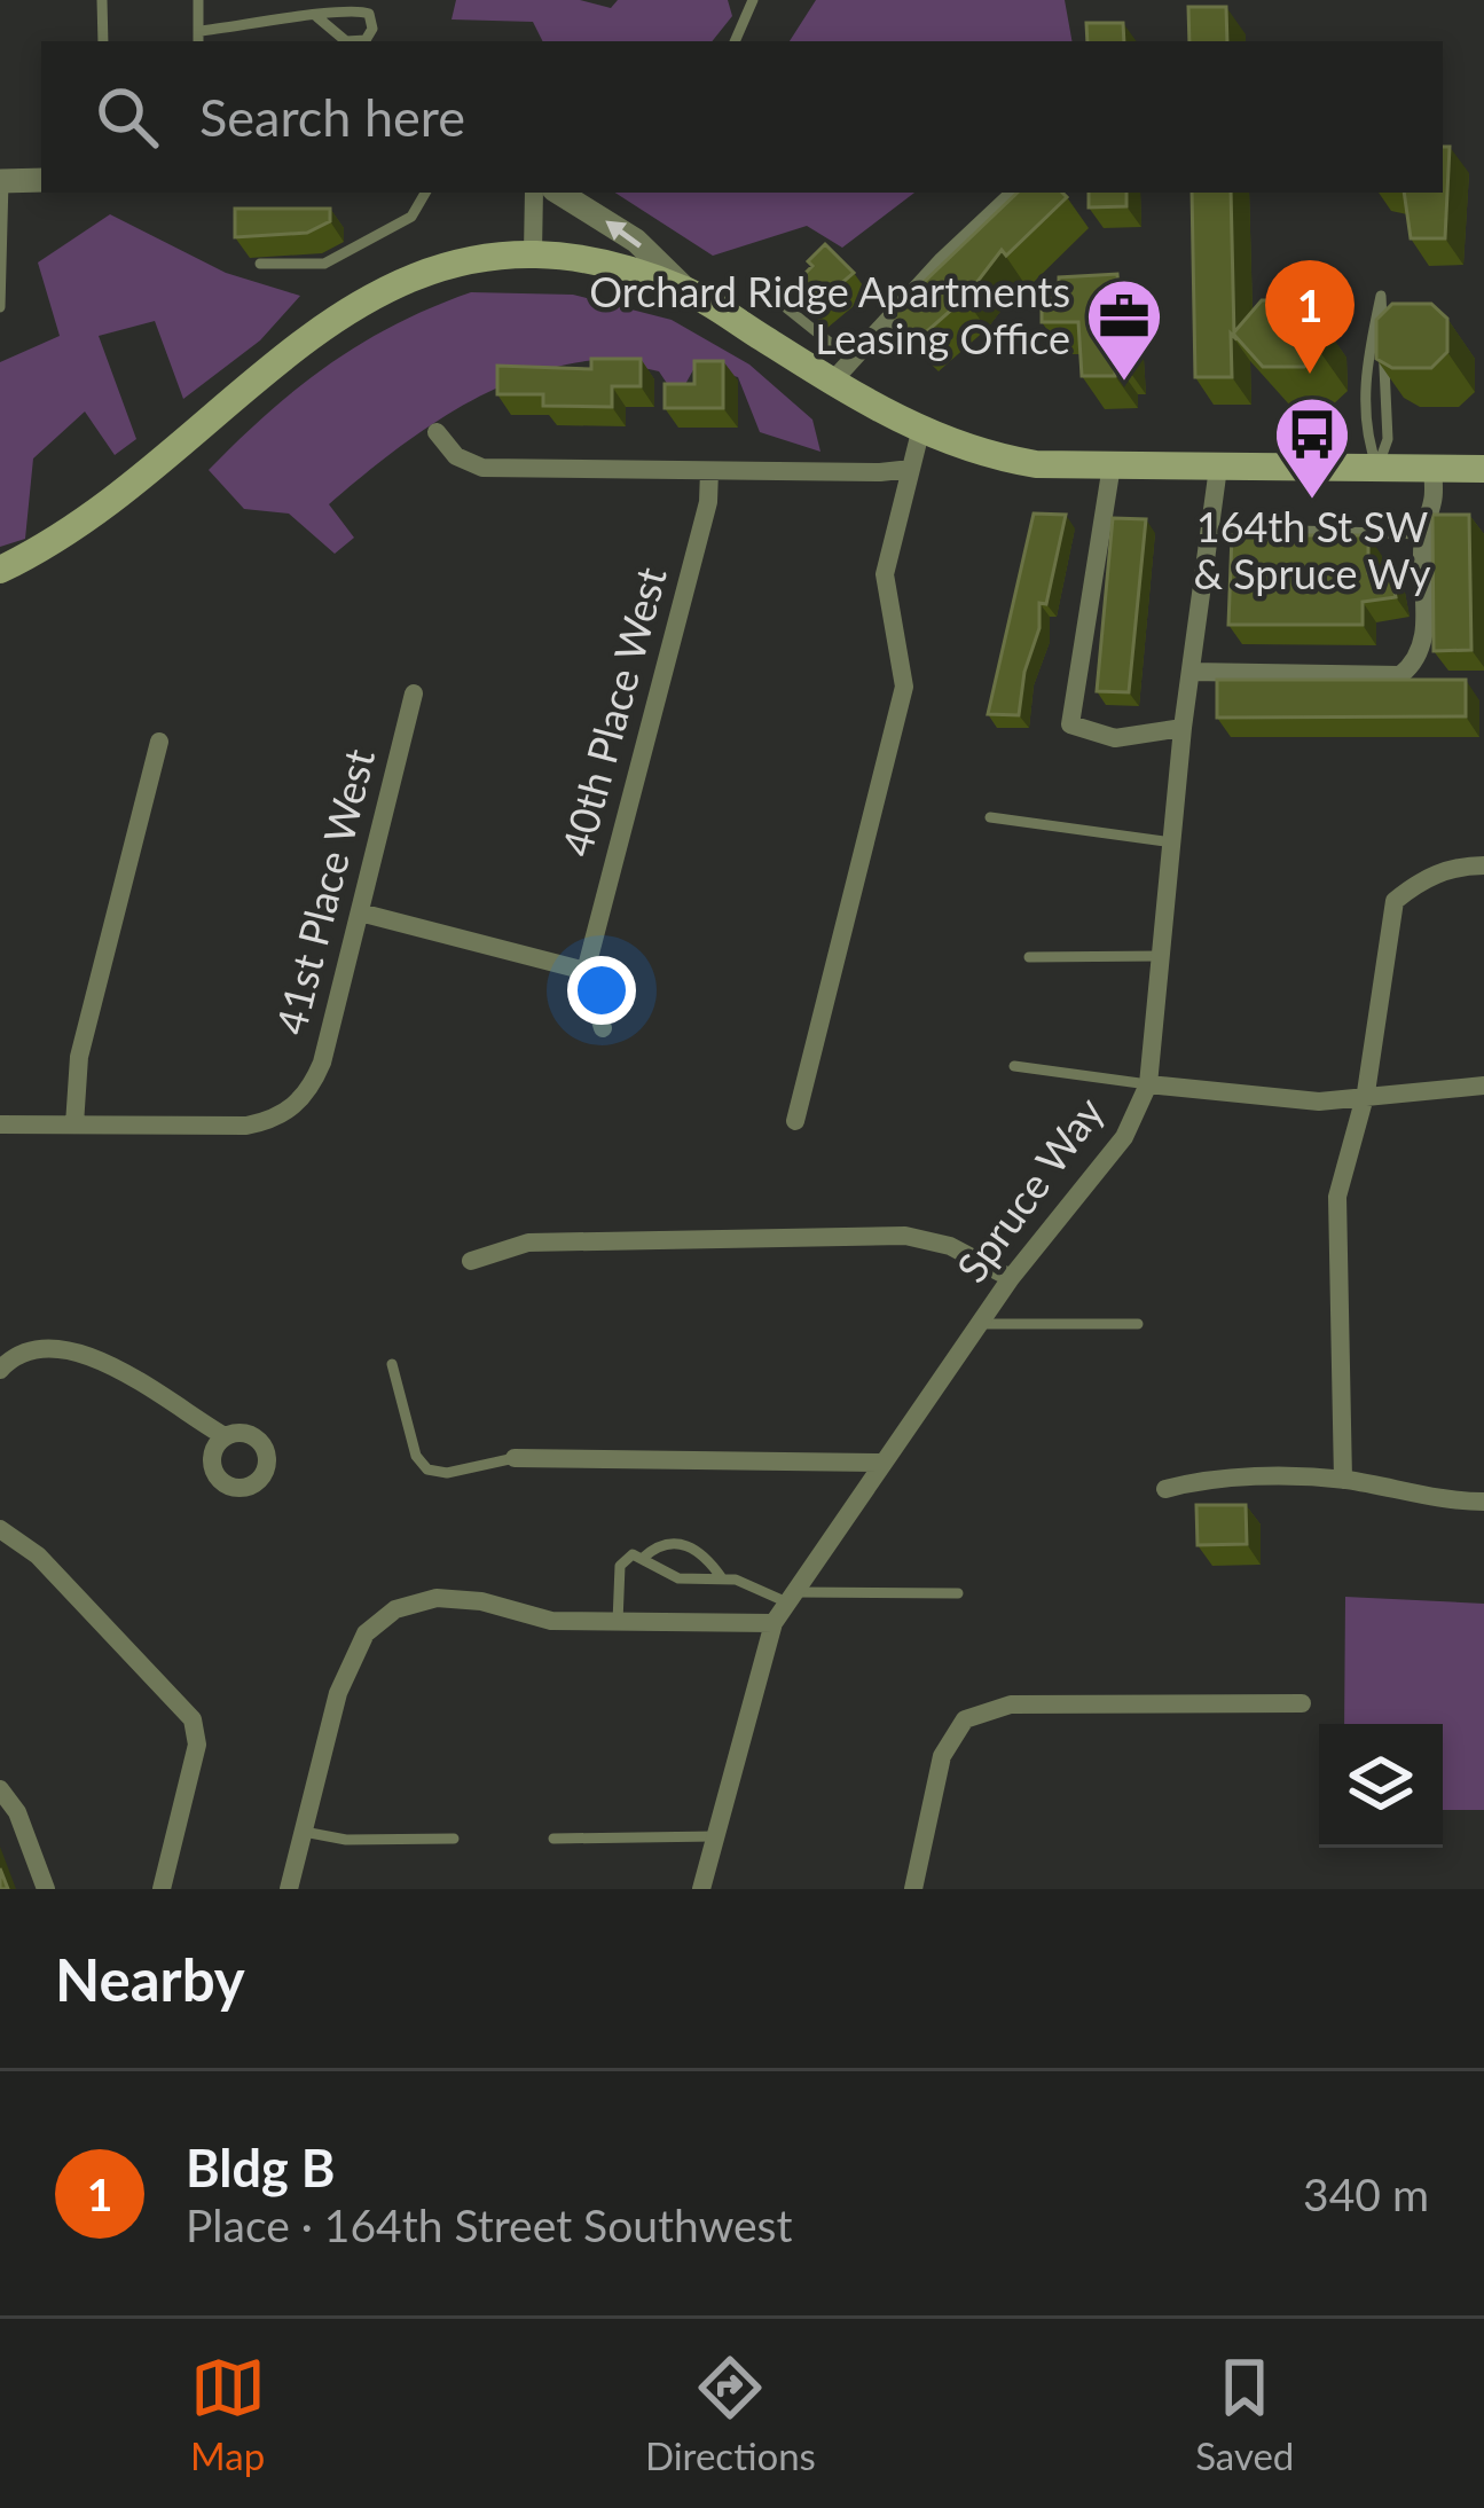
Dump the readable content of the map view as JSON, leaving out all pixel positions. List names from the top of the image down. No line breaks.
{"streets":{"street":["40th Place West","41st Place West","Spruce Way"]},"places":{"office":["Orchard Ridge Apartments Leasing Office"],"bus stop":["164th St SW & Spruce Wy"]},"page":{"search":"Search here","pins":"1","heading":"Nearby","list":[{"mark":"1","name":"Bldg B","note":"Place · 164th Street Southwest","value":"340 m"}],"nav":["Map","Directions","Saved"]}}
